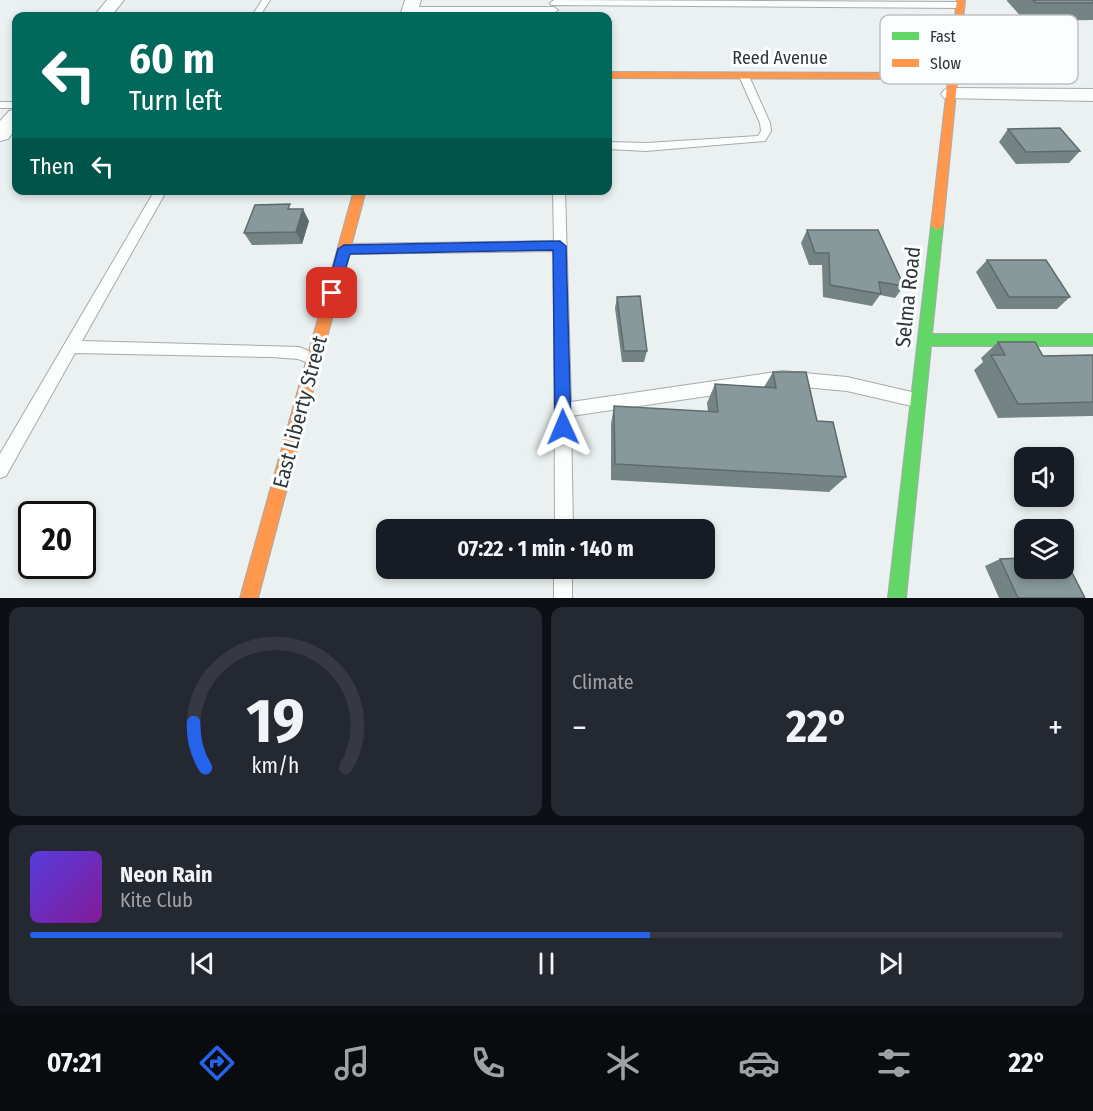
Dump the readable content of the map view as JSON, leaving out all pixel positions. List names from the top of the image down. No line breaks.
{"streets":{"street":["Reed Avenue","Selma Road","East Liberty Street"]},"crossings":[["Reed Avenue","Selma Road"]],"legend":["Fast","Slow"],"page":{"turn":["60 m","Turn left"],"then":"Then","limit":"20","trip":"07:22 · 1 min · 140 m","tile":"Climate","heat":["−","22°","+"],"song":["Neon Rain","Kite Club"],"tabs":["07:21","22°"],"gauge":["19","km/h"]}}
